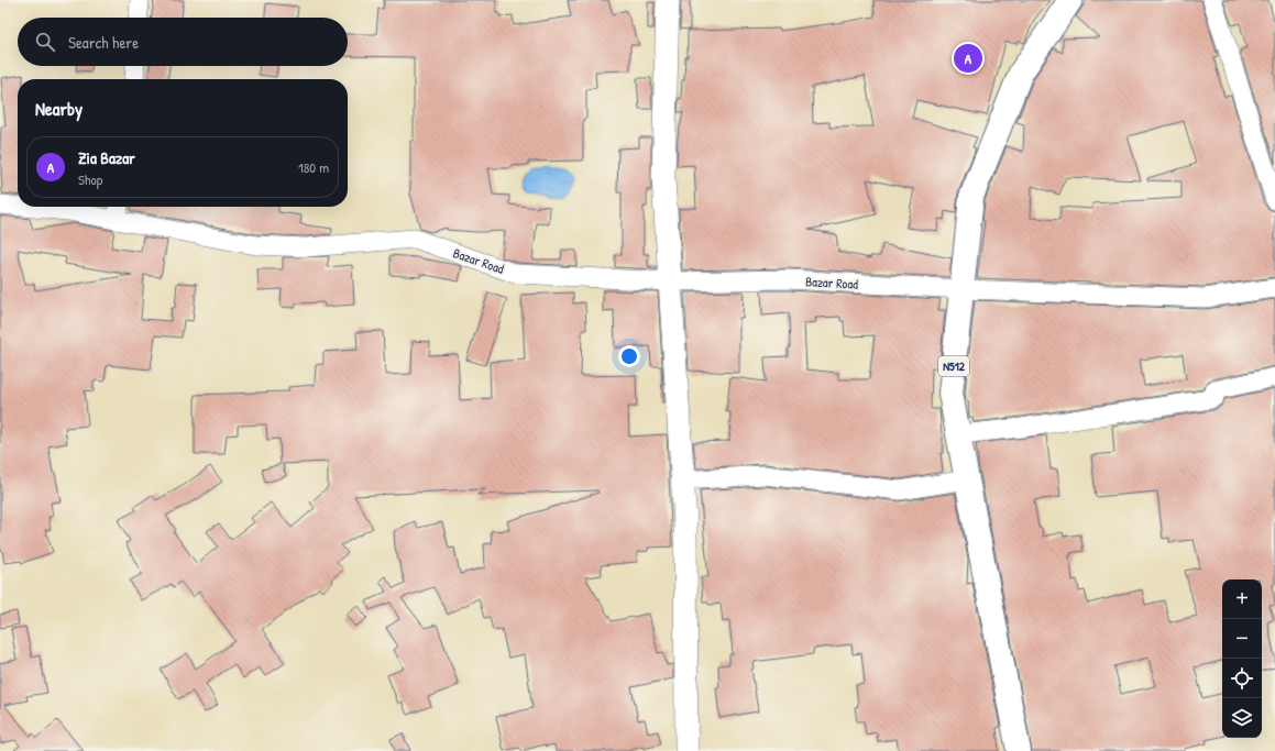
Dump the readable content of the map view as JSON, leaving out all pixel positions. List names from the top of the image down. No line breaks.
{"streets":{"highway":["N512"],"street":["Bazar Road"]},"crossings":[["Bazar Road","N512"]],"page":{"search":"Search here","pins":"A","heading":"Nearby","list":[{"mark":"A","name":"Zia Bazar","note":"Shop","value":"180 m"}],"map_buttons":["+","−"]}}
